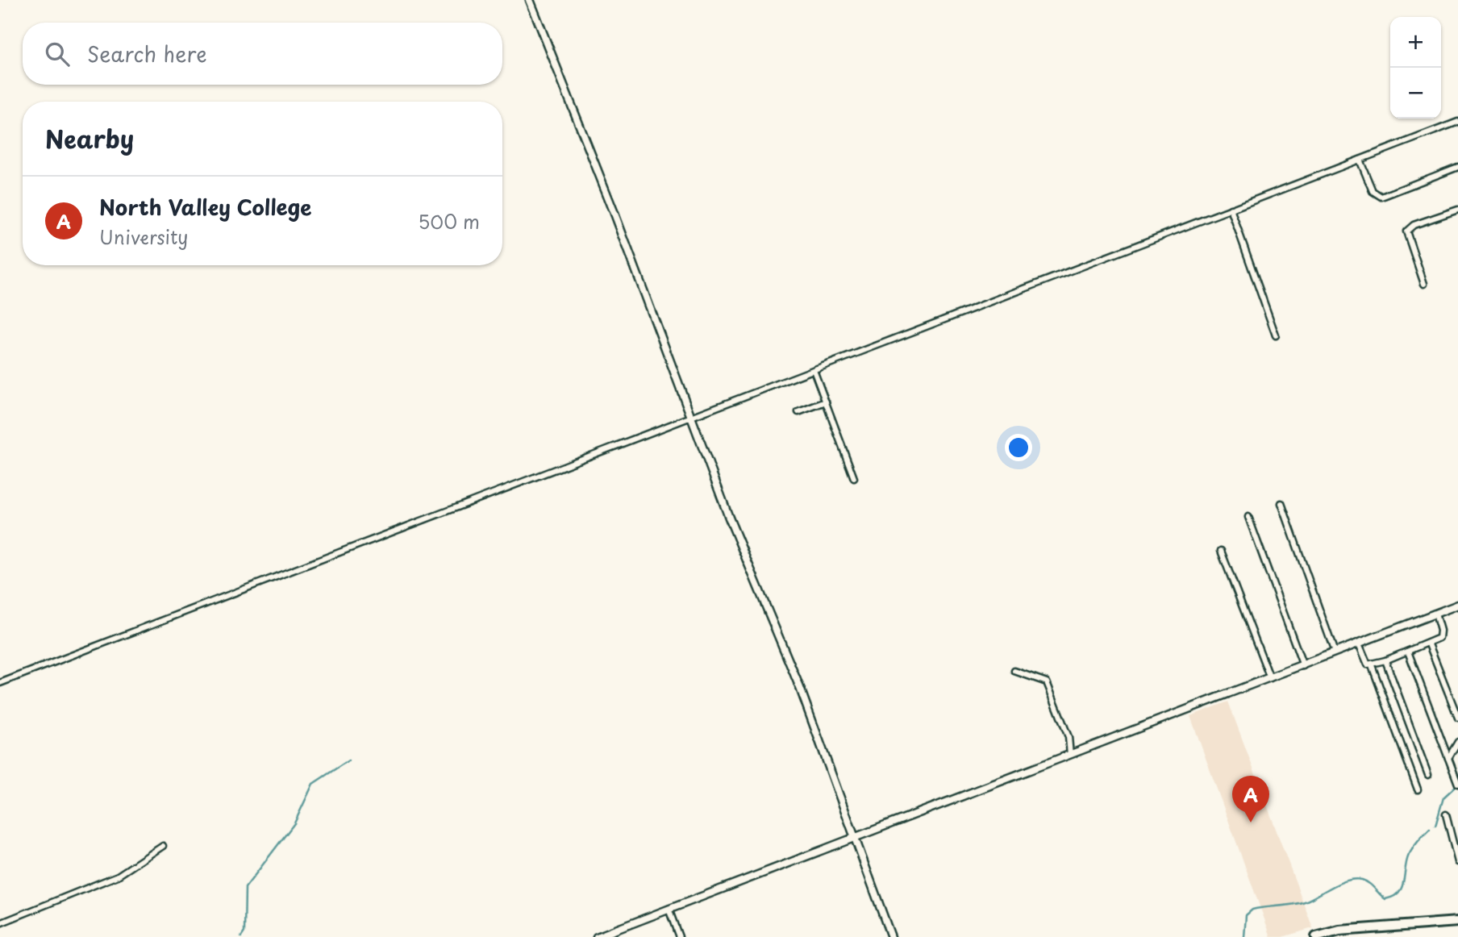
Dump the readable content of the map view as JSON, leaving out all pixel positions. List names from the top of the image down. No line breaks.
{"page":{"map_buttons":["+","−"],"search":"Search here","heading":"Nearby","list":[{"mark":"A","name":"North Valley College","note":"University","value":"500 m"}],"pins":"A"}}
